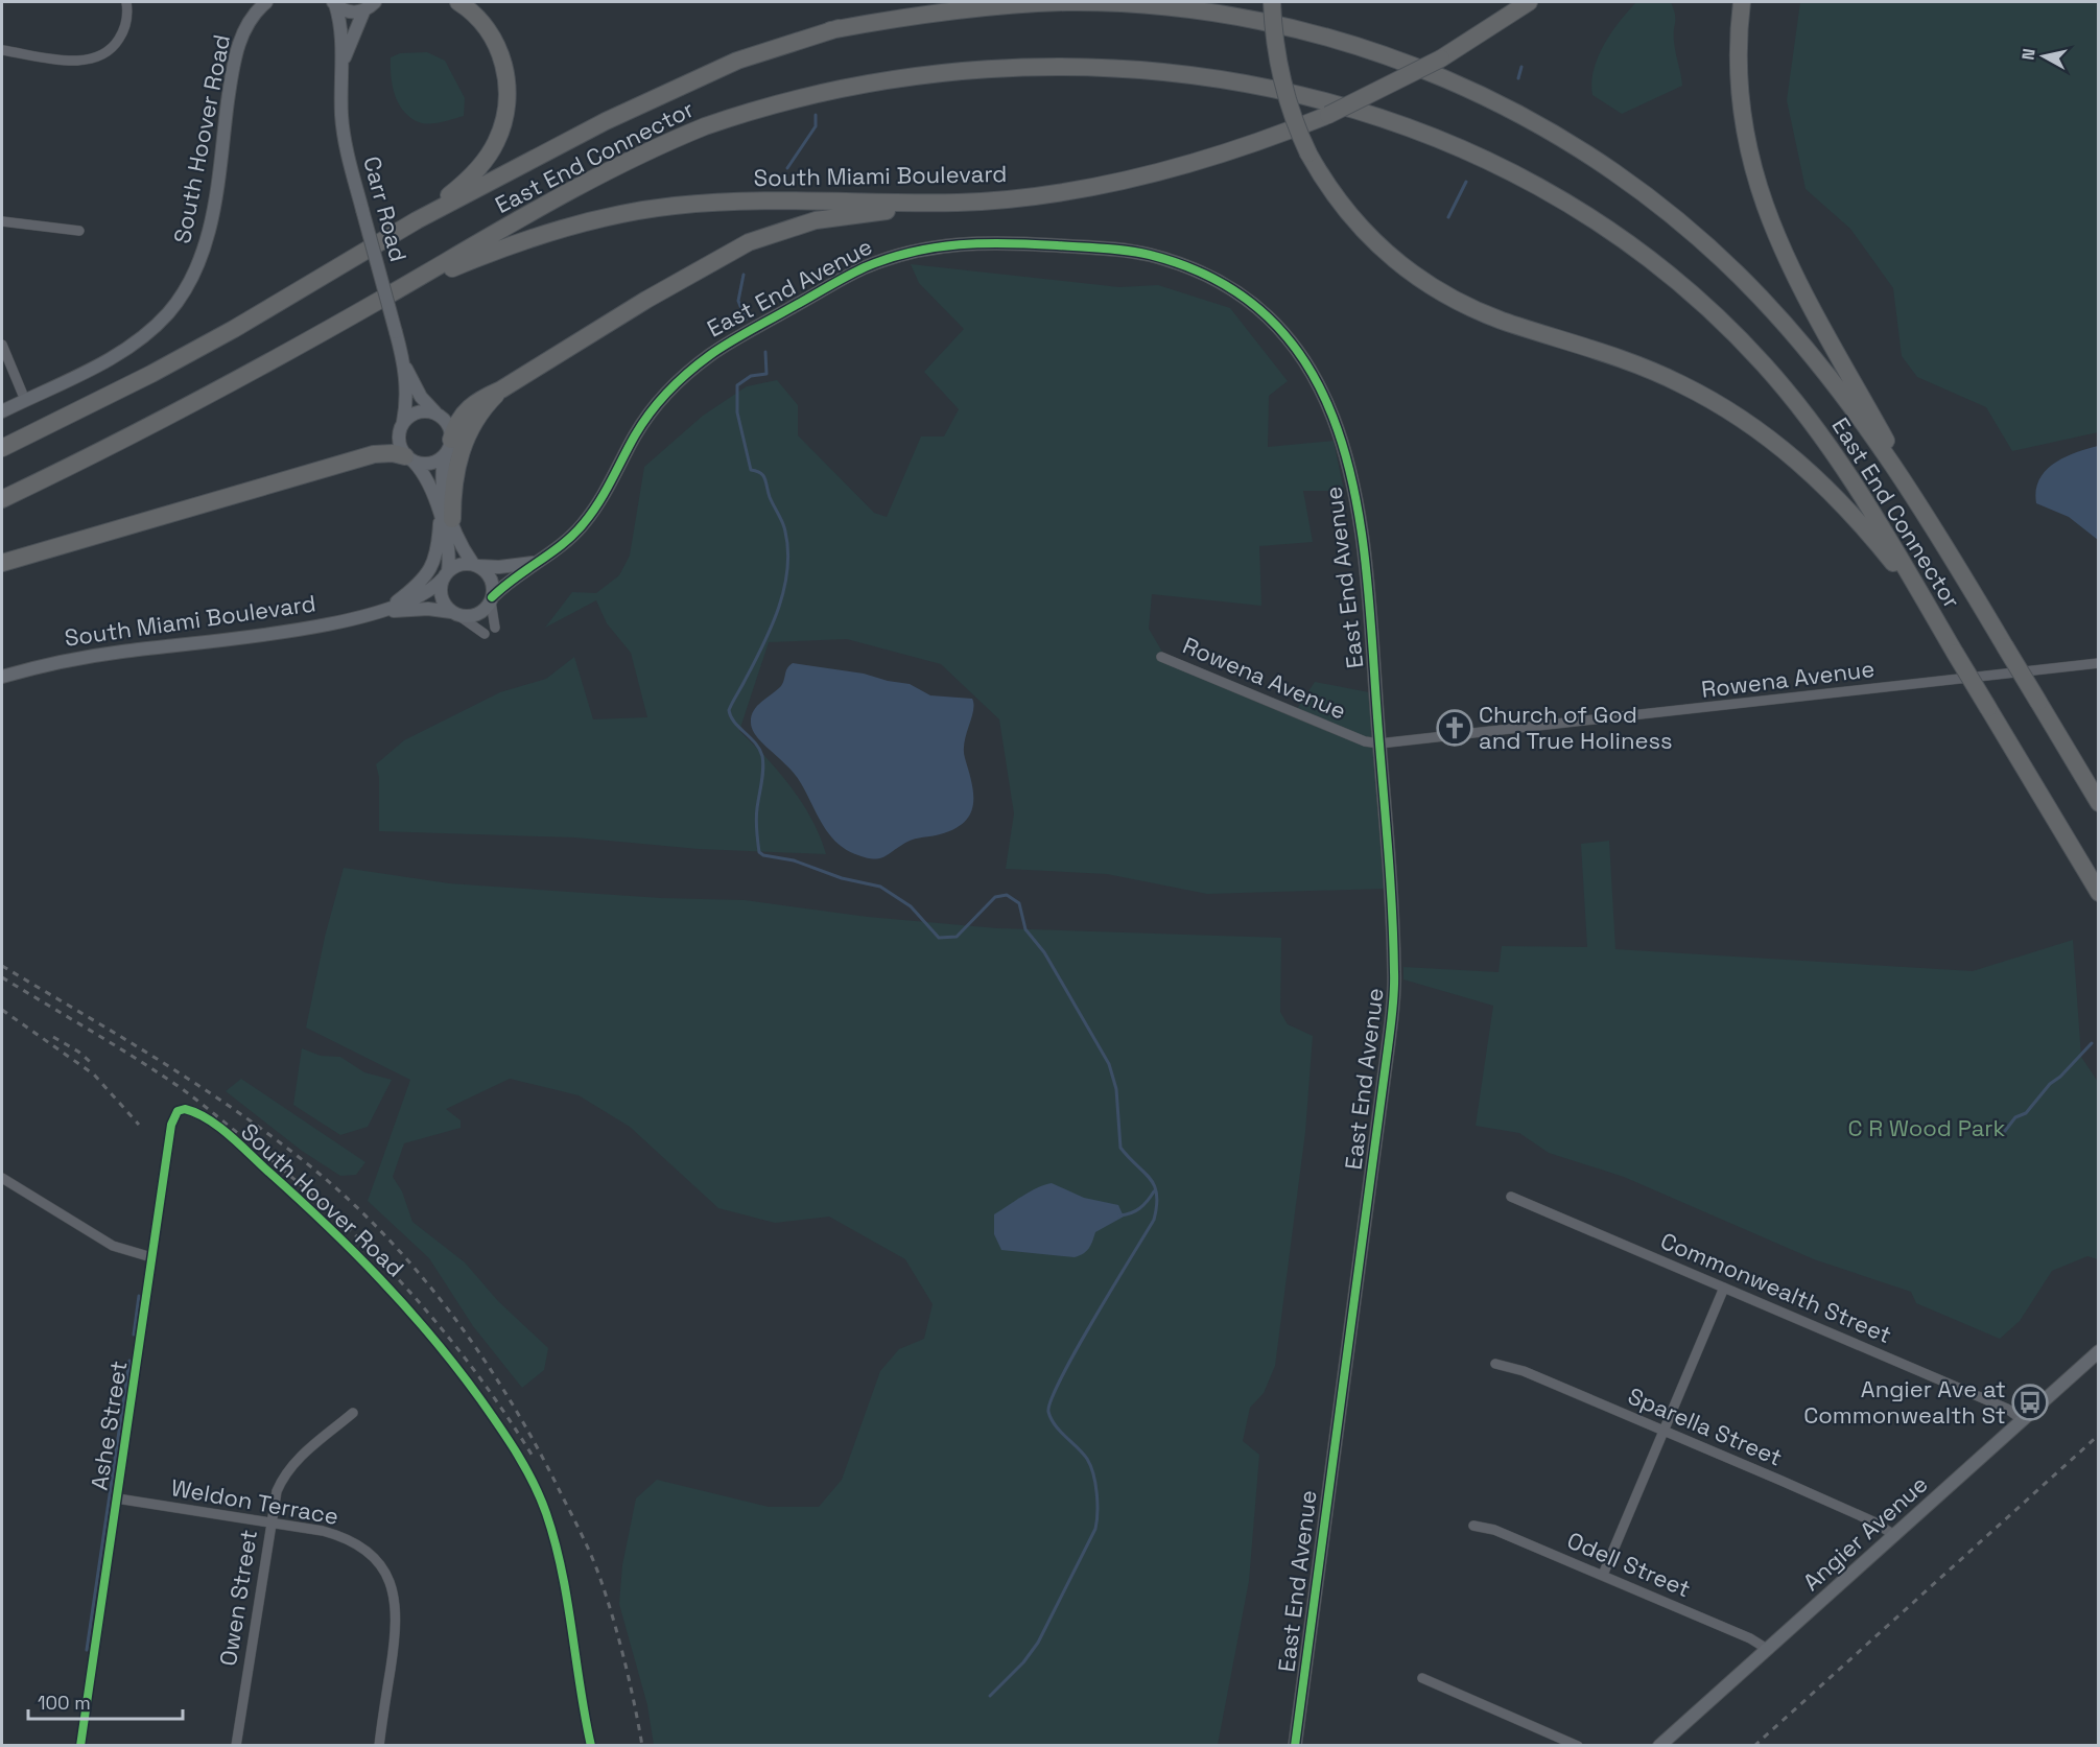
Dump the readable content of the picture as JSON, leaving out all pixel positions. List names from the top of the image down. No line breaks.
{"streets":{"highway":["East End Connector","South Miami Boulevard"],"street":["South Hoover Road","Carr Road","East End Avenue","Rowena Avenue","Commonwealth Street","Ashe Street","Sparella Street","Weldon Terrace","Angier Avenue","Odell Street","Owen Street"]},"crossings":[["South Hoover Road","Ashe Street"],["East End Connector","South Miami Boulevard"],["South Miami Boulevard","East End Avenue"],["East End Avenue","Rowena Avenue"],["Commonwealth Street","Angier Avenue"],["Ashe Street","Weldon Terrace"],["Sparella Street","Angier Avenue"],["Weldon Terrace","Owen Street"],["Angier Avenue","Odell Street"]],"parks":["C R Wood Park"],"places":{"church":["Church of God and True Holiness"],"bus stop":["Angier Ave at Commonwealth St"]},"scale_bar":"100 m","north":"left"}
